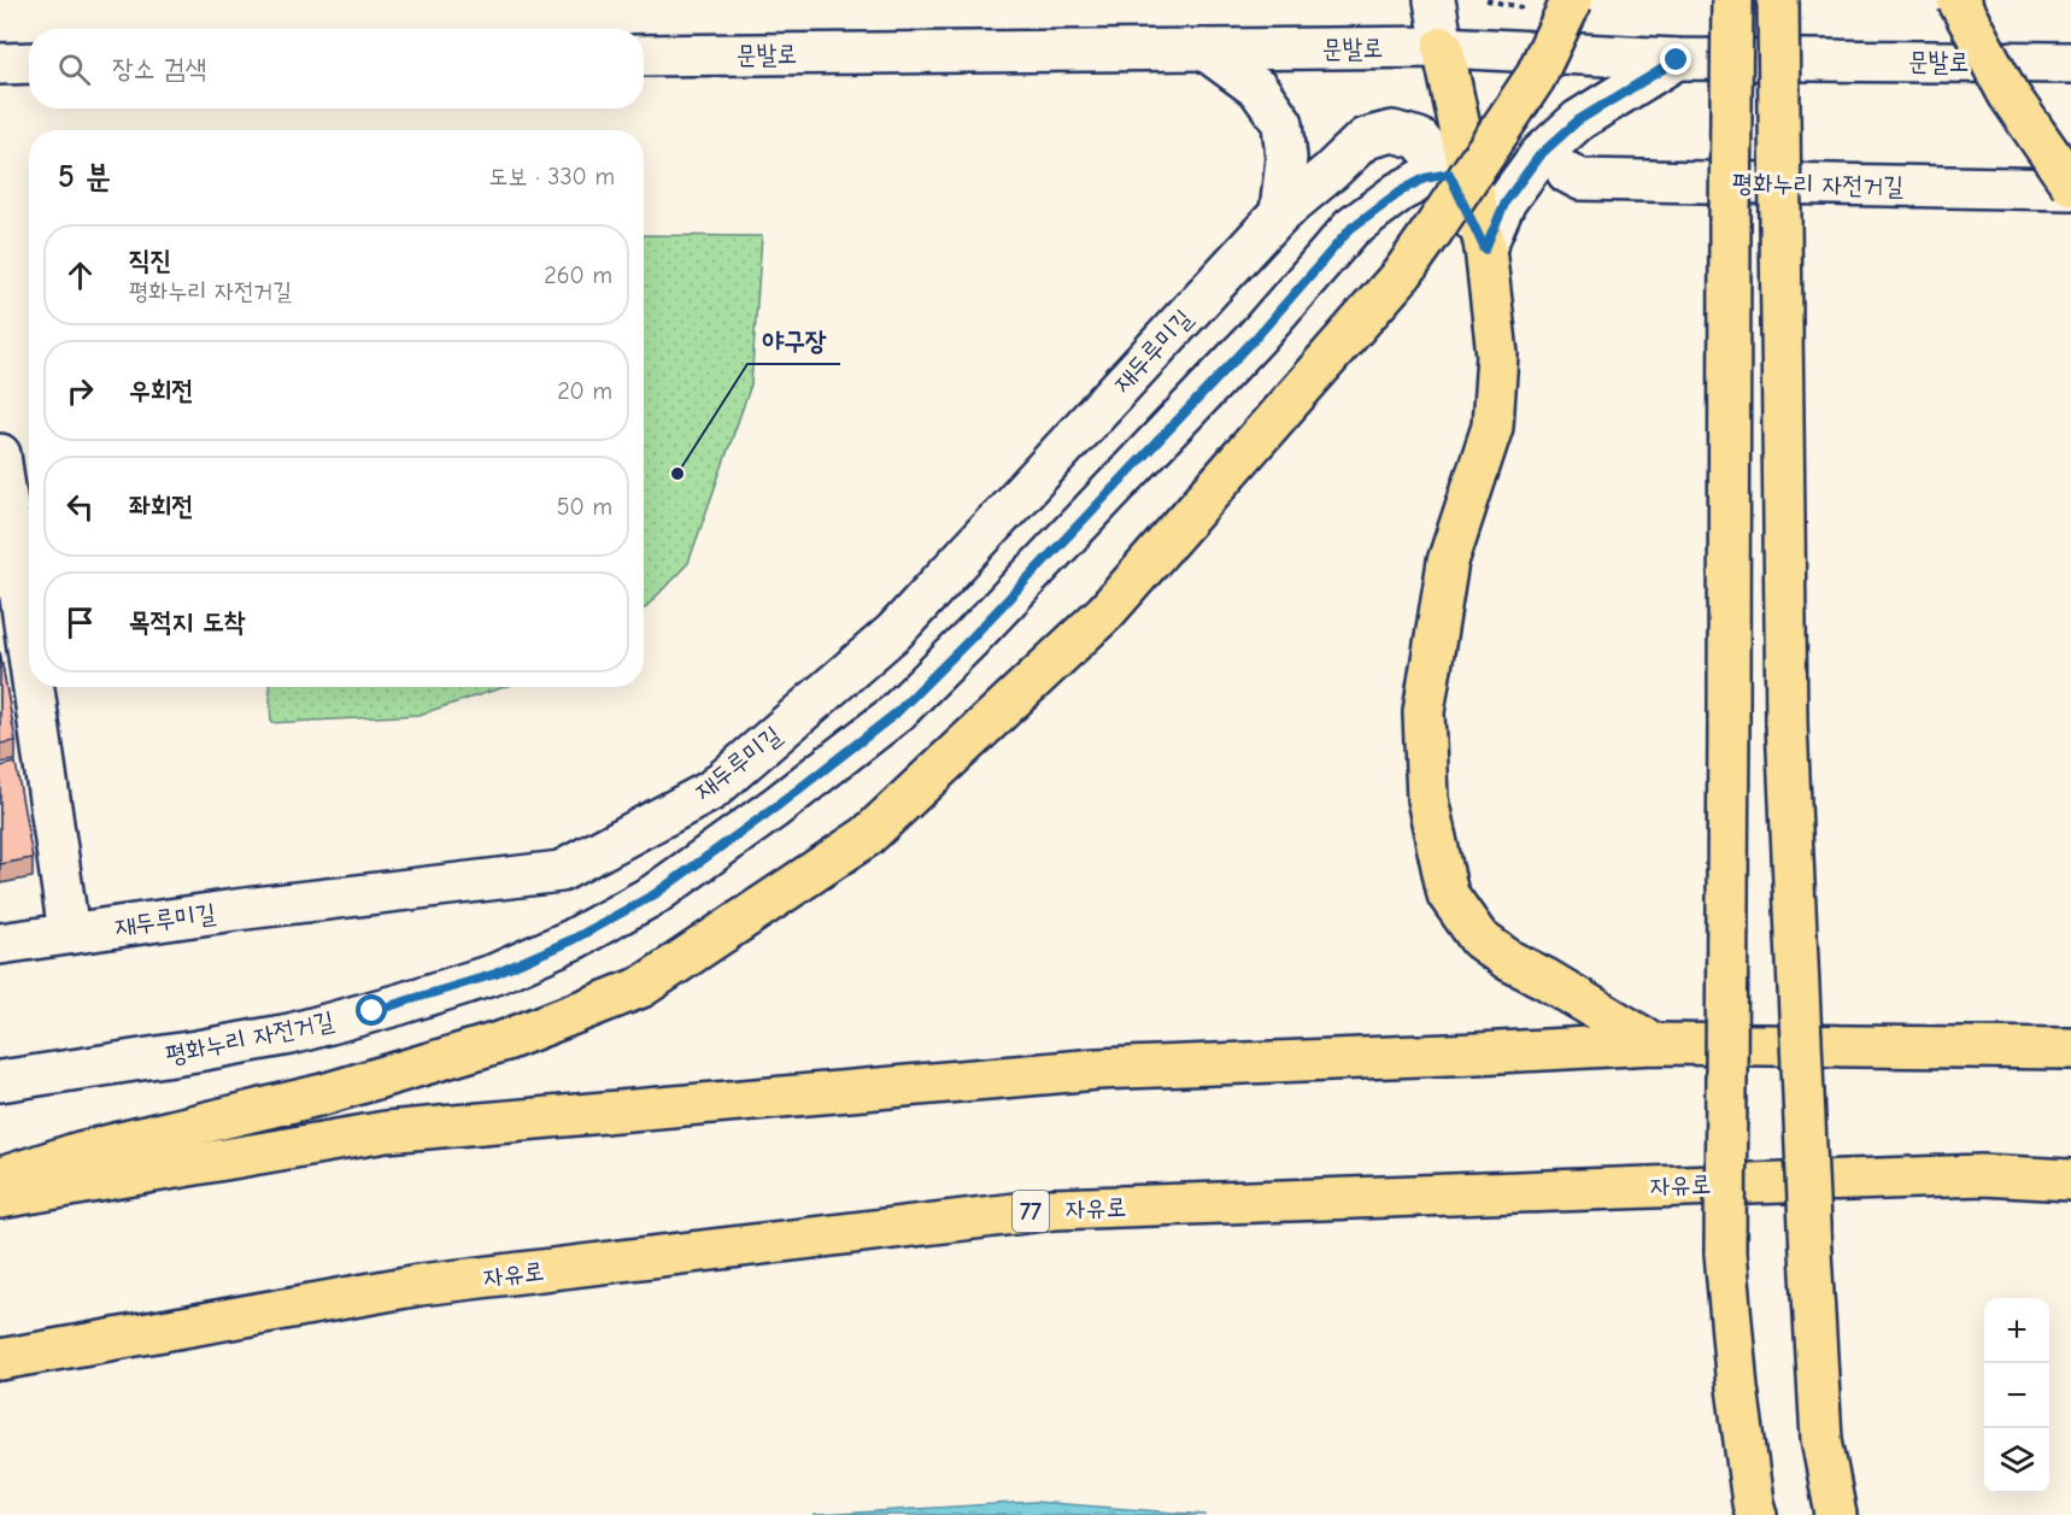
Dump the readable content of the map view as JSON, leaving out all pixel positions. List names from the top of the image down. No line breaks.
{"streets":{"highway":["자유로","77"],"street":["문발로","평화누리 자전거길","재두루미길"]},"crossings":[["평화누리 자전거길","재두루미길"]],"places":["야구장"],"page":{"search":"장소 검색","heading":["5 분","도보 · 330 m"],"list":[["직진","평화누리 자전거길","260 m"],["우회전","20 m"],["좌회전","50 m"],"목적지 도착"],"map_buttons":["+","−"]}}
